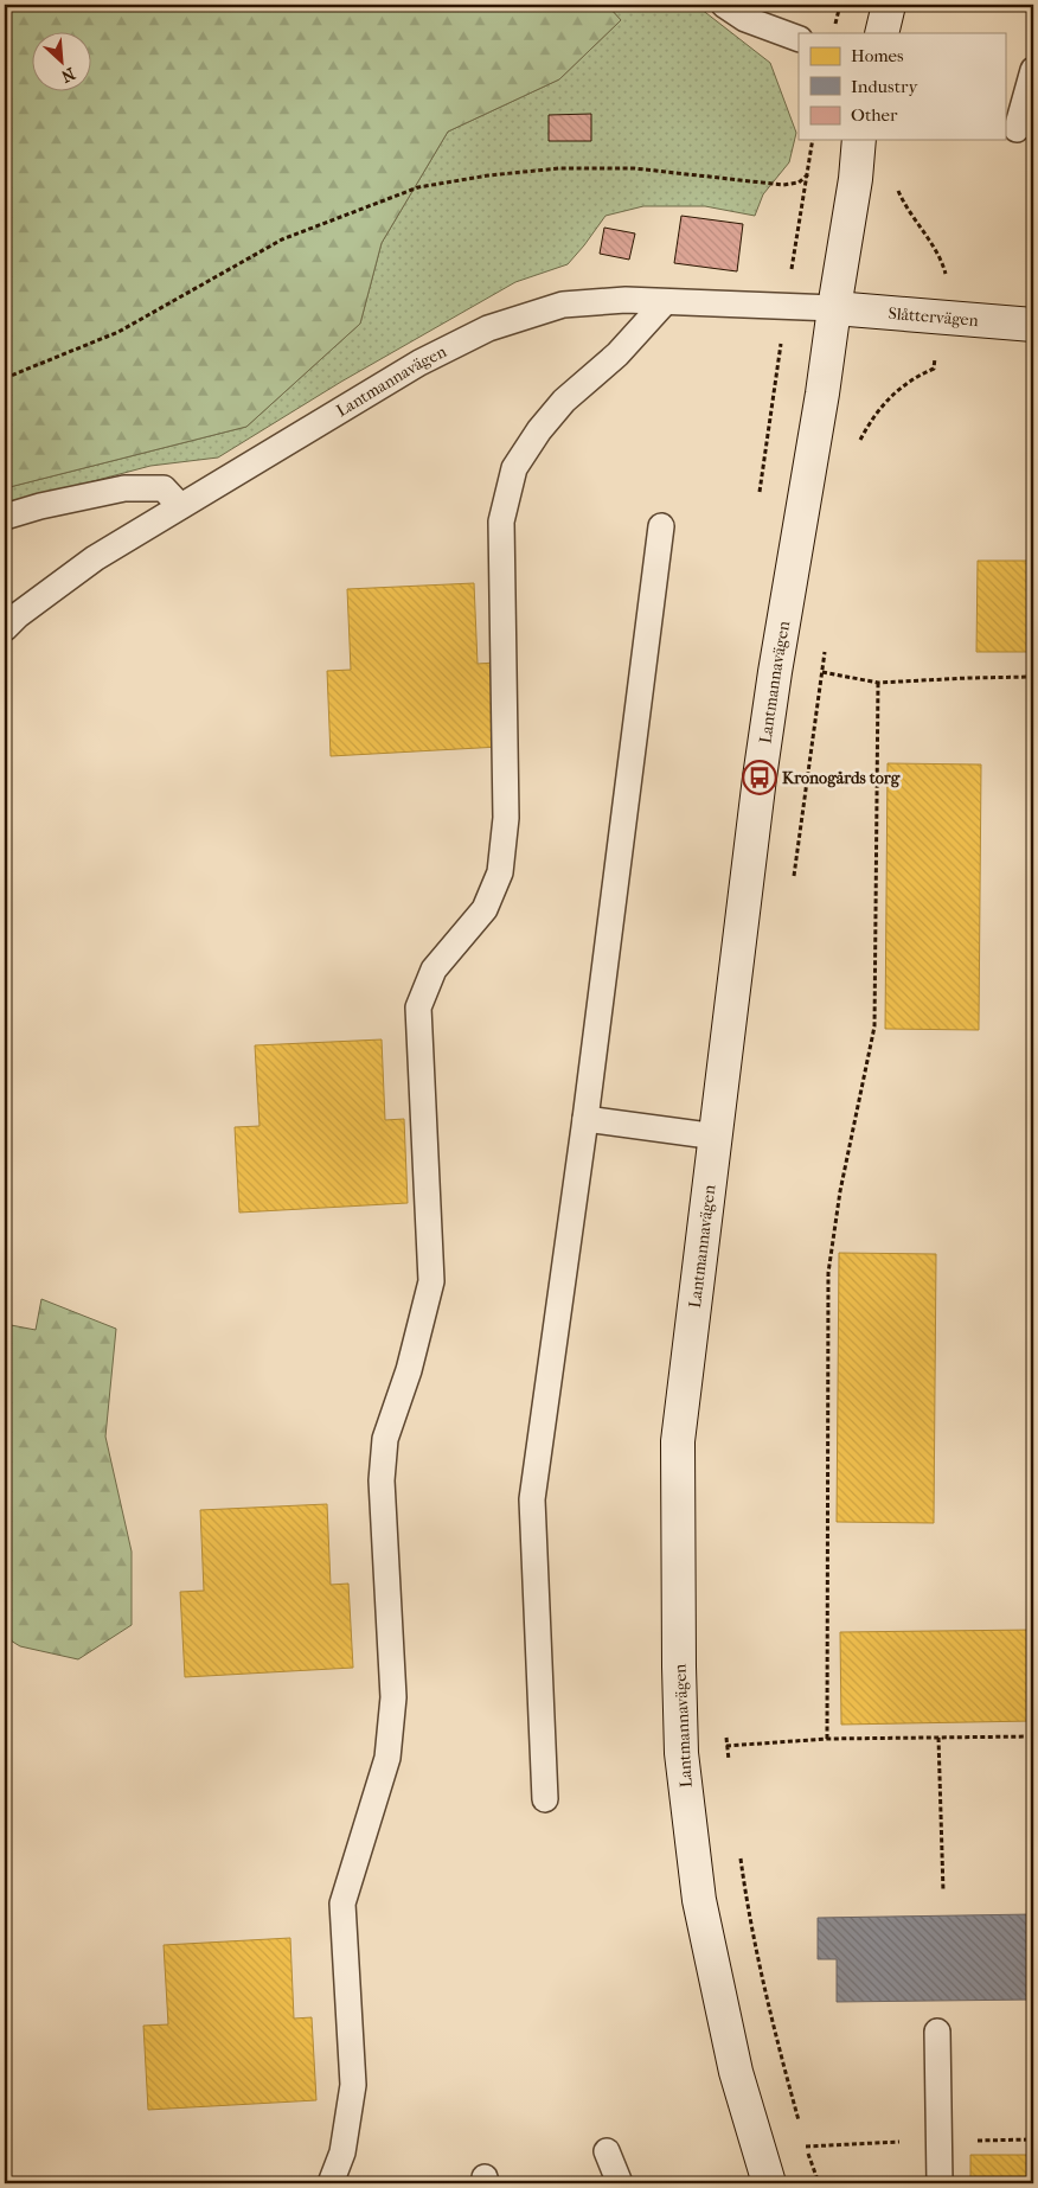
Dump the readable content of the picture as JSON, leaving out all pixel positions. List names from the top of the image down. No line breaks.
{"streets":{"street":["Slåttervägen","Lantmannavägen"]},"crossings":[["Slåttervägen","Lantmannavägen"]],"places":{"bus stop":["Kronogårds torg"]},"legend":["Homes","Industry","Other"],"north":"bottom right"}
